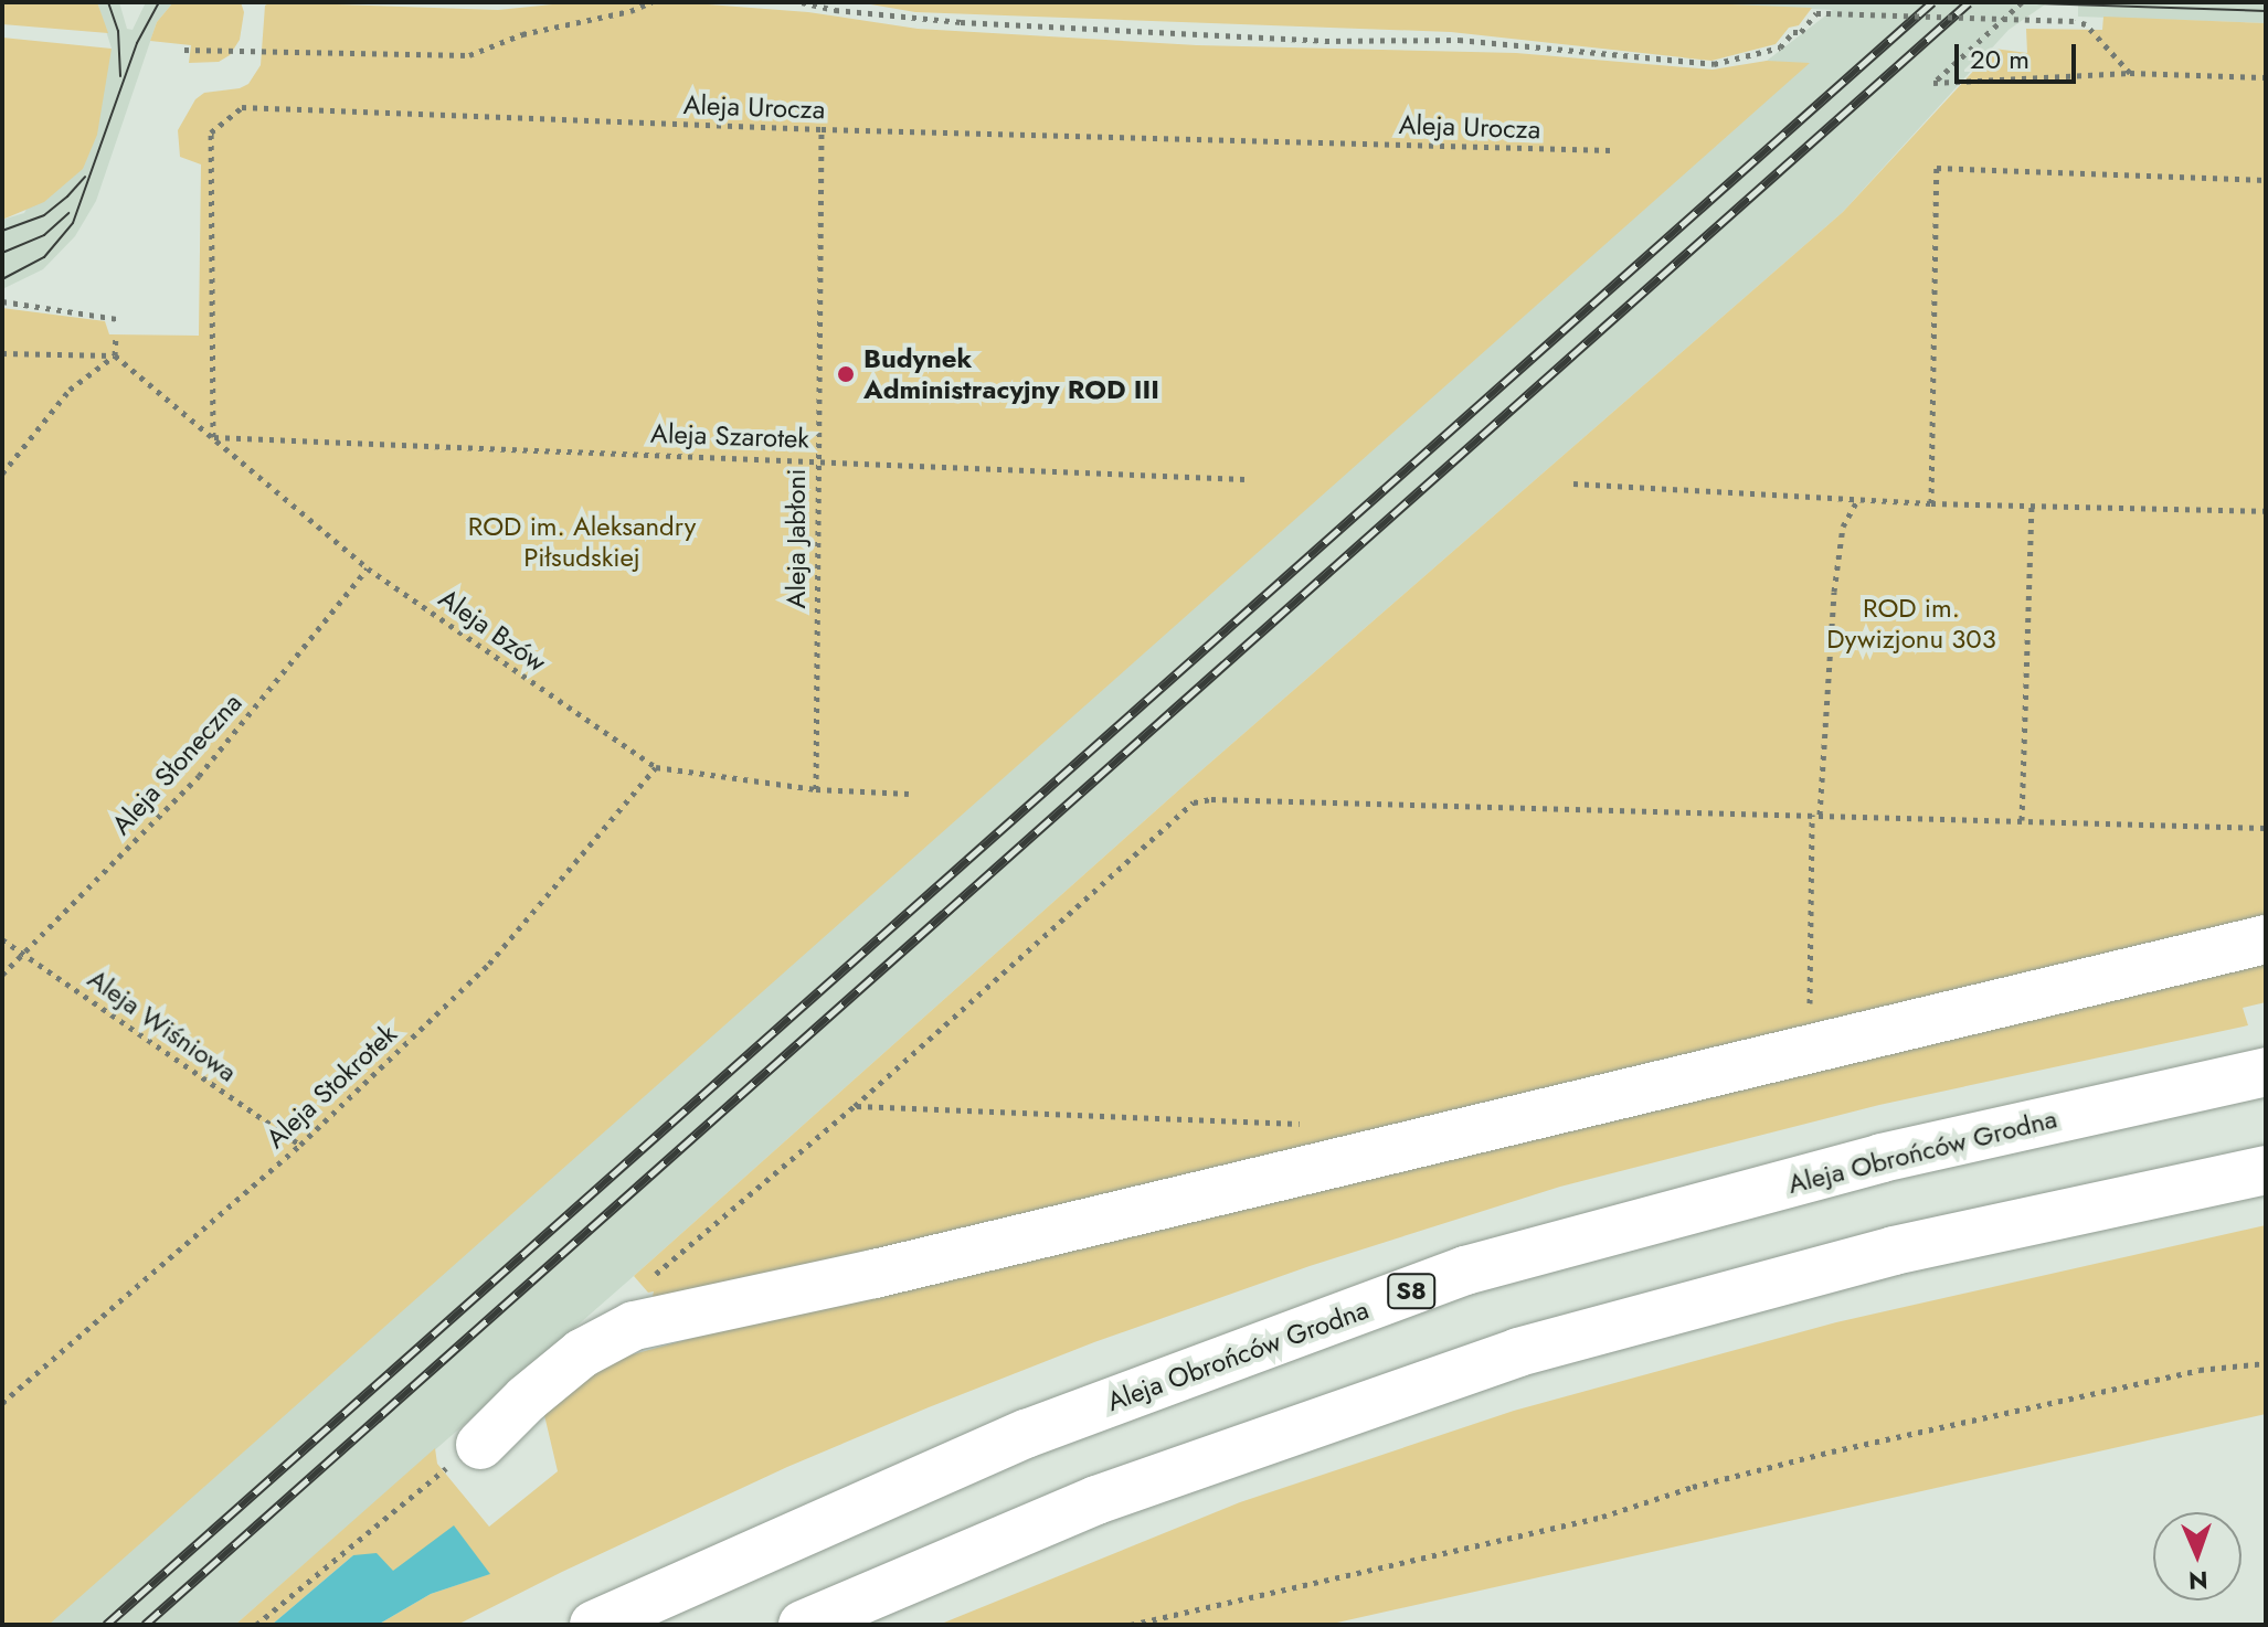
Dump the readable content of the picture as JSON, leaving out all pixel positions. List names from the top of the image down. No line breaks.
{"streets":{"main road":["Aleja Obrońców Grodna","S8"],"path":["Aleja Urocza","Aleja Szarotek","Aleja Jabłoni","Aleja Bzów","Aleja Słoneczna","Aleja Wiśniowa","Aleja Stokrotek"]},"crossings":[["Aleja Urocza","Aleja Szarotek"],["Aleja Urocza","Aleja Jabłoni"],["Aleja Urocza","Aleja Bzów"],["Aleja Szarotek","Aleja Jabłoni"],["Aleja Szarotek","Aleja Bzów"],["Aleja Jabłoni","Aleja Bzów"],["Aleja Bzów","Aleja Słoneczna"],["Aleja Bzów","Aleja Stokrotek"],["Aleja Słoneczna","Aleja Wiśniowa"],["Aleja Wiśniowa","Aleja Stokrotek"]],"parks":["ROD im. Aleksandry Piłsudskiej","ROD im. Dywizjonu 303"],"places":["Budynek Administracyjny ROD III"],"scale_bar":"20 m","north":"bottom"}
